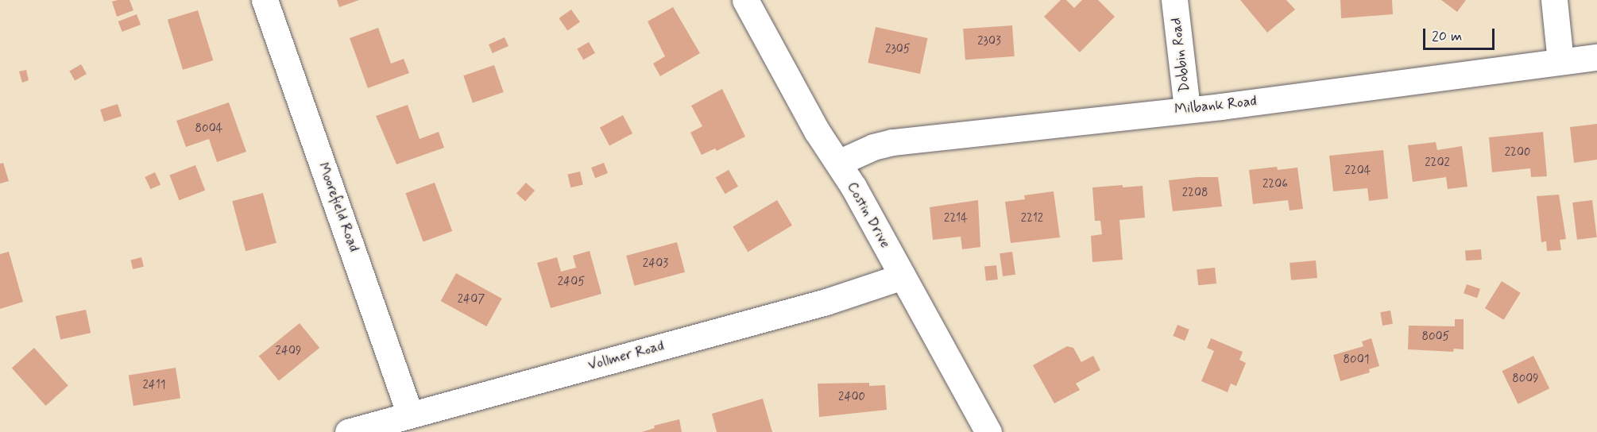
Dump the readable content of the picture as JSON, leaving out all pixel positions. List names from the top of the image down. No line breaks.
{"streets":{"street":["Dobbin Road","Milbank Road","Moorefield Road","Costin Drive","Vollmer Road"]},"crossings":[["Dobbin Road","Milbank Road"],["Milbank Road","Costin Drive"],["Moorefield Road","Vollmer Road"],["Costin Drive","Vollmer Road"]],"house_numbers":["2303","2305","8004","2200","2202","2204","2206","2208","2214","2212","2403","2405","2407","8005","2409","8001","8009","2411","2400"],"scale_bar":"20 m"}
